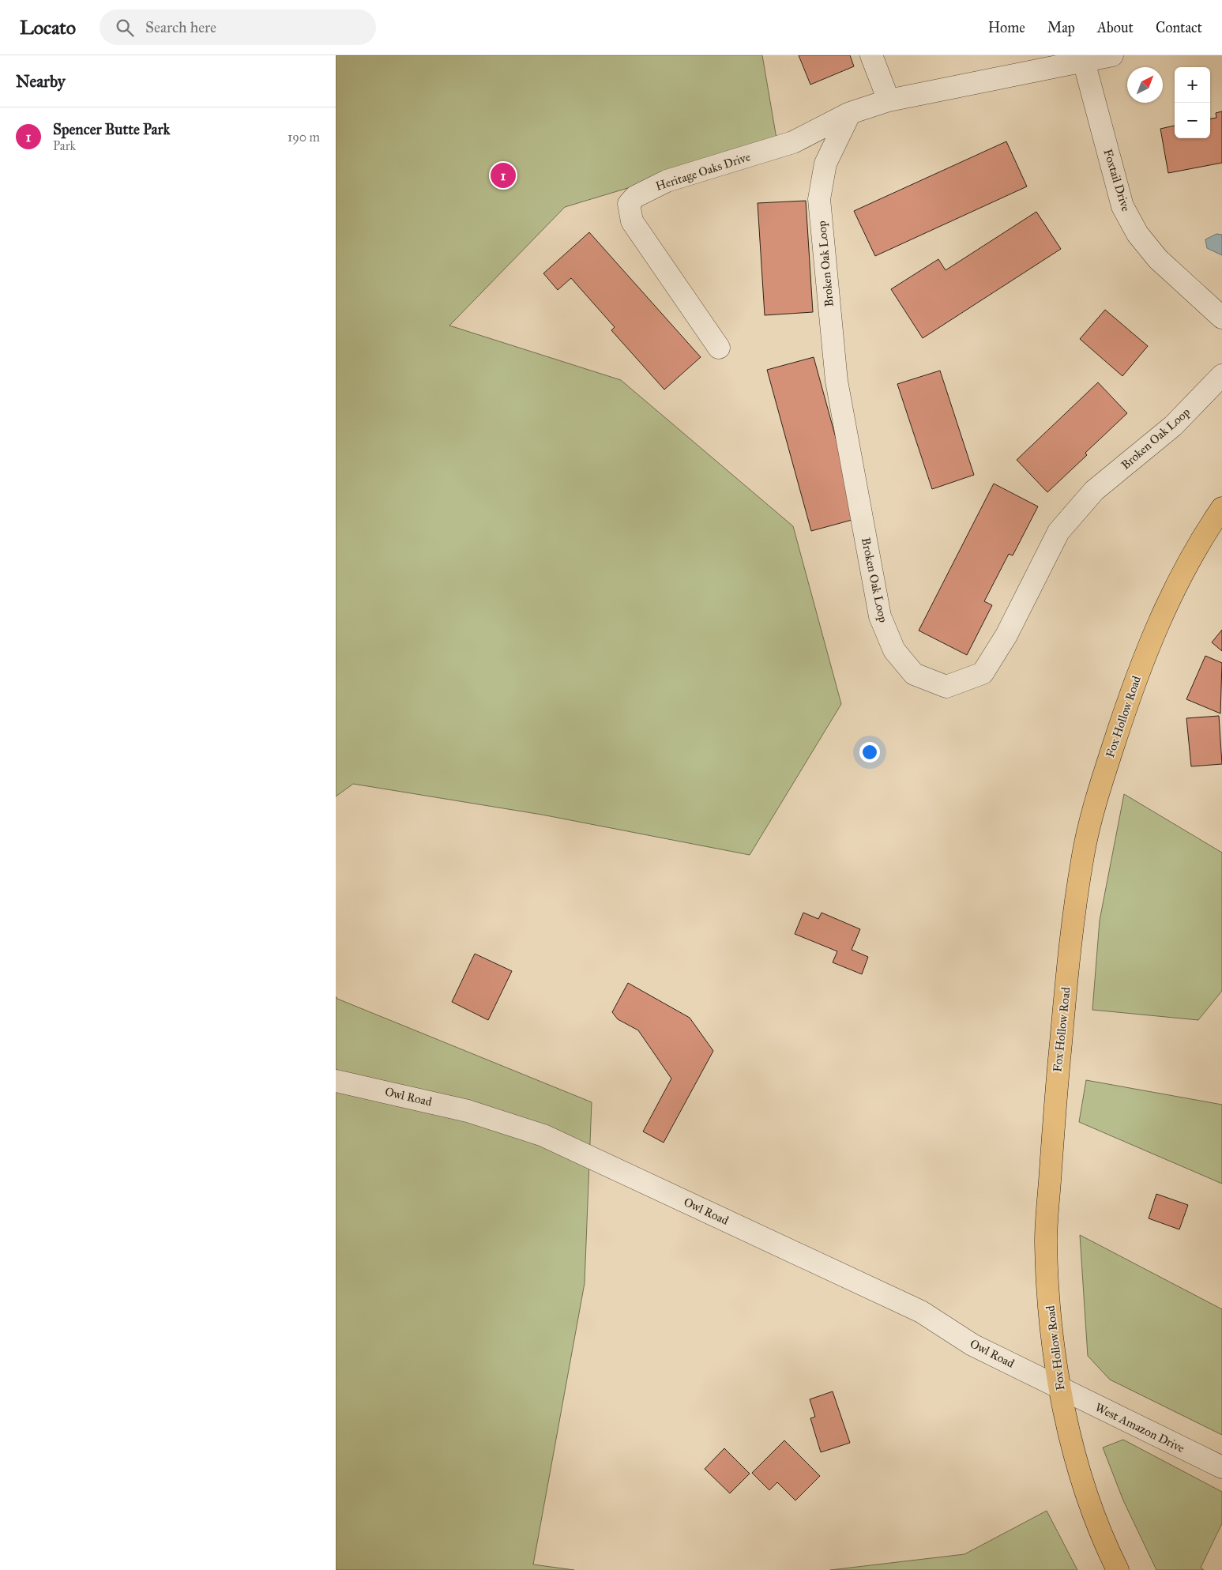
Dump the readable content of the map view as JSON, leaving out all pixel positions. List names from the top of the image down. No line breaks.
{"streets":{"main road":["Fox Hollow Road"],"street":["Heritage Oaks Drive","Foxtail Drive","Broken Oak Loop","Owl Road","West Amazon Drive"]},"crossings":[["Heritage Oaks Drive","Broken Oak Loop"],["Fox Hollow Road","Owl Road"],["Fox Hollow Road","West Amazon Drive"],["Owl Road","West Amazon Drive"]],"north":"top right","page":{"header":"Locato","search":"Search here","nav":["Home","Map","About","Contact"],"heading":"Nearby","map_buttons":["+","−"],"list":[{"mark":"1","name":"Spencer Butte Park","note":"Park","value":"190 m"}],"pins":"1"}}
